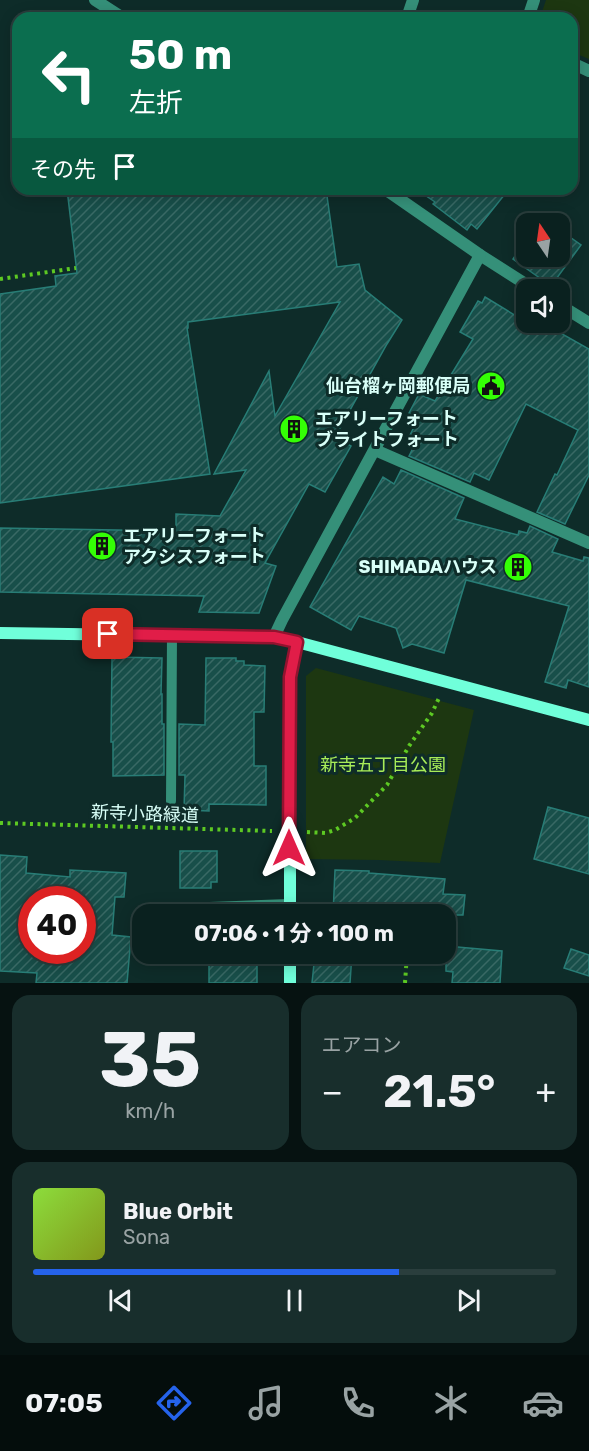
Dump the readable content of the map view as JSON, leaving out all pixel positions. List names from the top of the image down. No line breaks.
{"streets":{"path":["新寺小路緑道"]},"parks":["新寺五丁目公園"],"places":{"public building":["仙台榴ヶ岡郵便局"],"building":["エアリーフォート ブライトフォート","エアリーフォート アクシスフォート","SHIMADAハウス"]},"north":"top","page":{"turn":["50 m","左折"],"then":"その先","limit":"40","trip":"07:06 · 1 分 · 100 m","tile":[["35","km/h"],"エアコン"],"heat":["−","21.5°","+"],"song":["Blue Orbit","Sona"],"tabs":"07:05"}}
